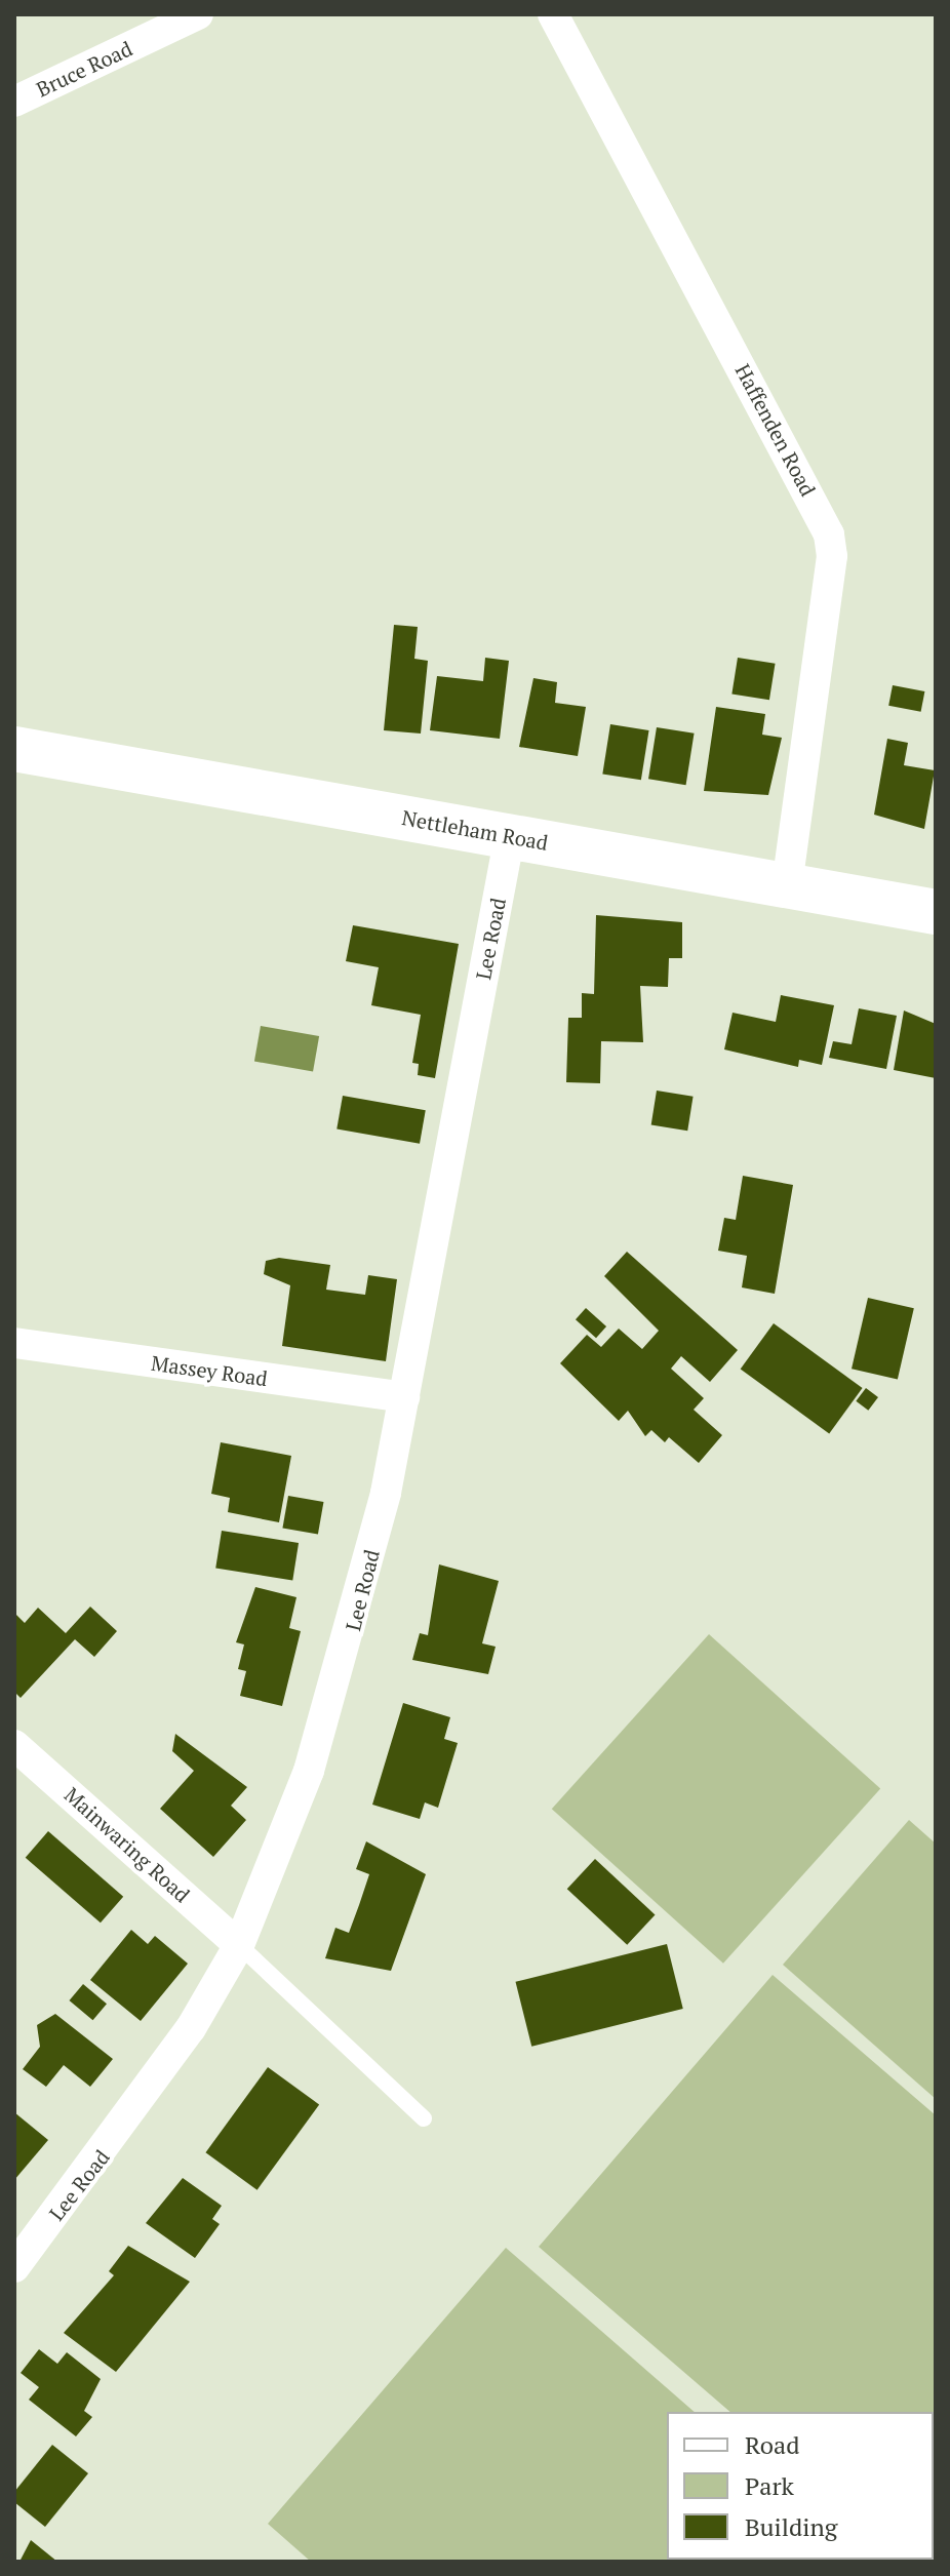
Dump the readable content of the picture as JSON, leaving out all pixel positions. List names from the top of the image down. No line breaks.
{"streets":{"street":["Bruce Road","Haffenden Road","Nettleham Road","Lee Road","Massey Road","Mainwaring Road"]},"crossings":[["Haffenden Road","Nettleham Road"],["Nettleham Road","Lee Road"],["Lee Road","Massey Road"],["Lee Road","Mainwaring Road"]],"legend":["Road","Park","Building"]}
